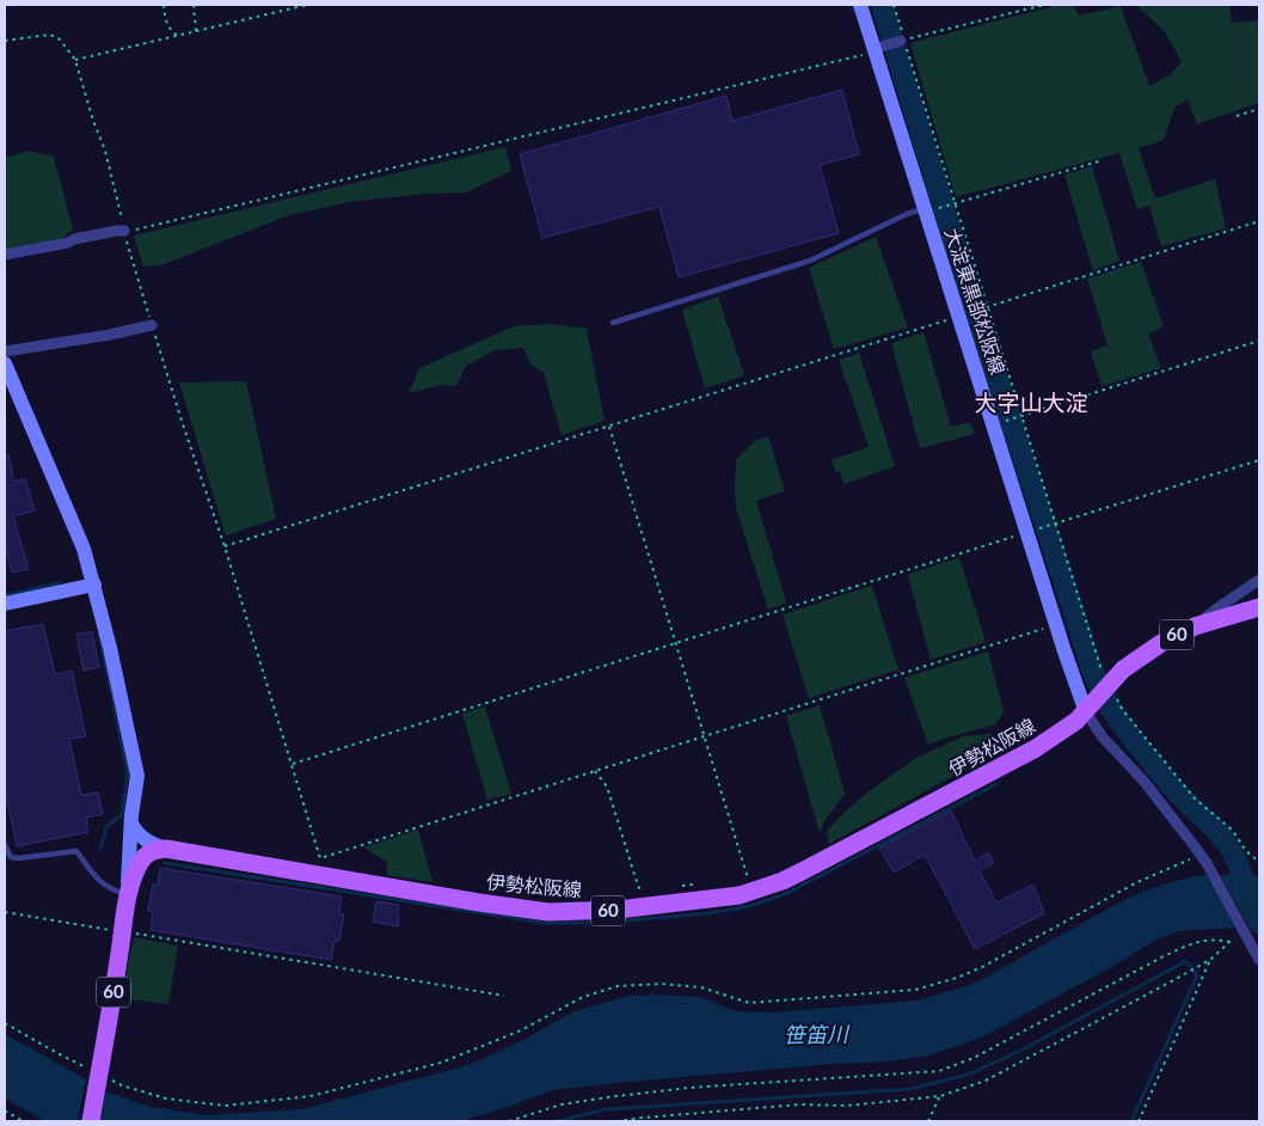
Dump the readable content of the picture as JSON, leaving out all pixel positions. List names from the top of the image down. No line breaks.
{"streets":{"main road":["大淀東黒部松阪線","60","伊勢松阪線"]},"crossings":[["大淀東黒部松阪線","伊勢松阪線"],["60","伊勢松阪線"]],"districts":["大字山大淀"],"water":["笹笛川"]}
